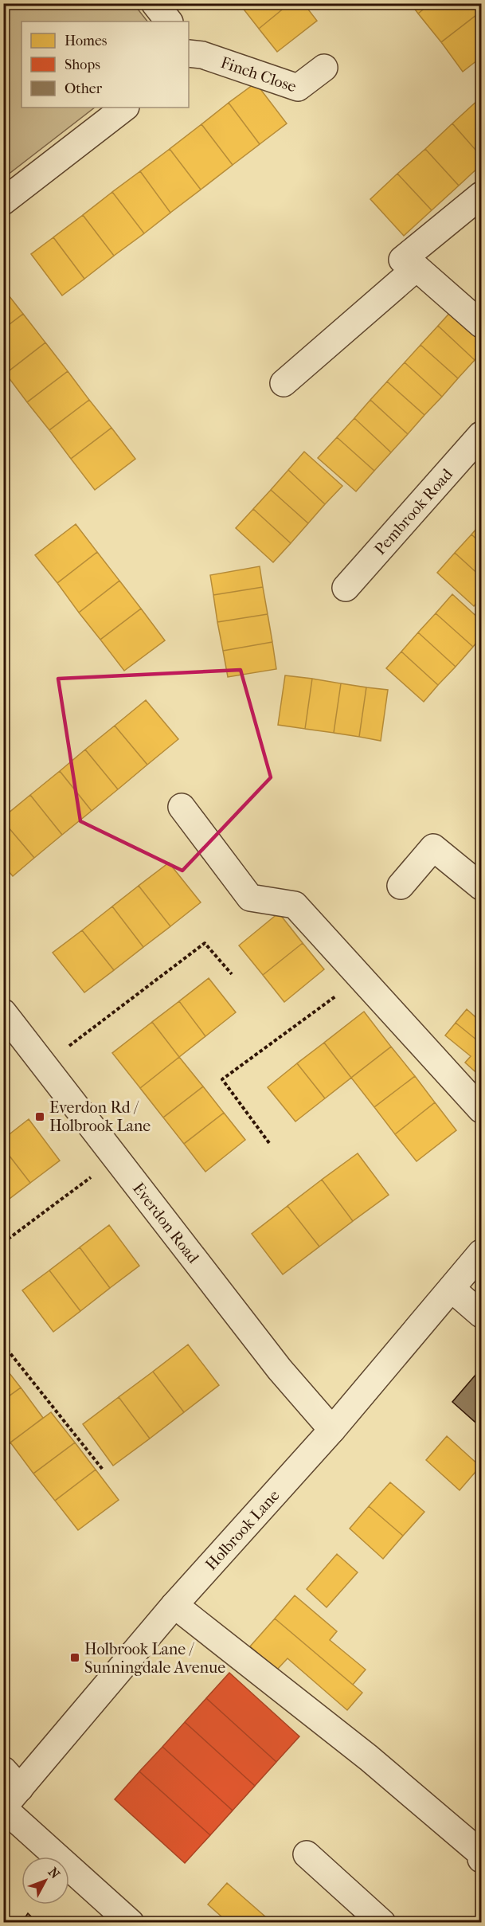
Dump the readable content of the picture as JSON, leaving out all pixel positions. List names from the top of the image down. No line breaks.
{"streets":{"street":["Finch Close","Pembrook Road","Everdon Road","Holbrook Lane"]},"crossings":[["Everdon Road","Holbrook Lane"]],"places":{"transit":["Everdon Rd / Holbrook Lane","Holbrook Lane / Sunningdale Avenue"]},"legend":["Homes","Shops","Other"],"north":"top right"}
